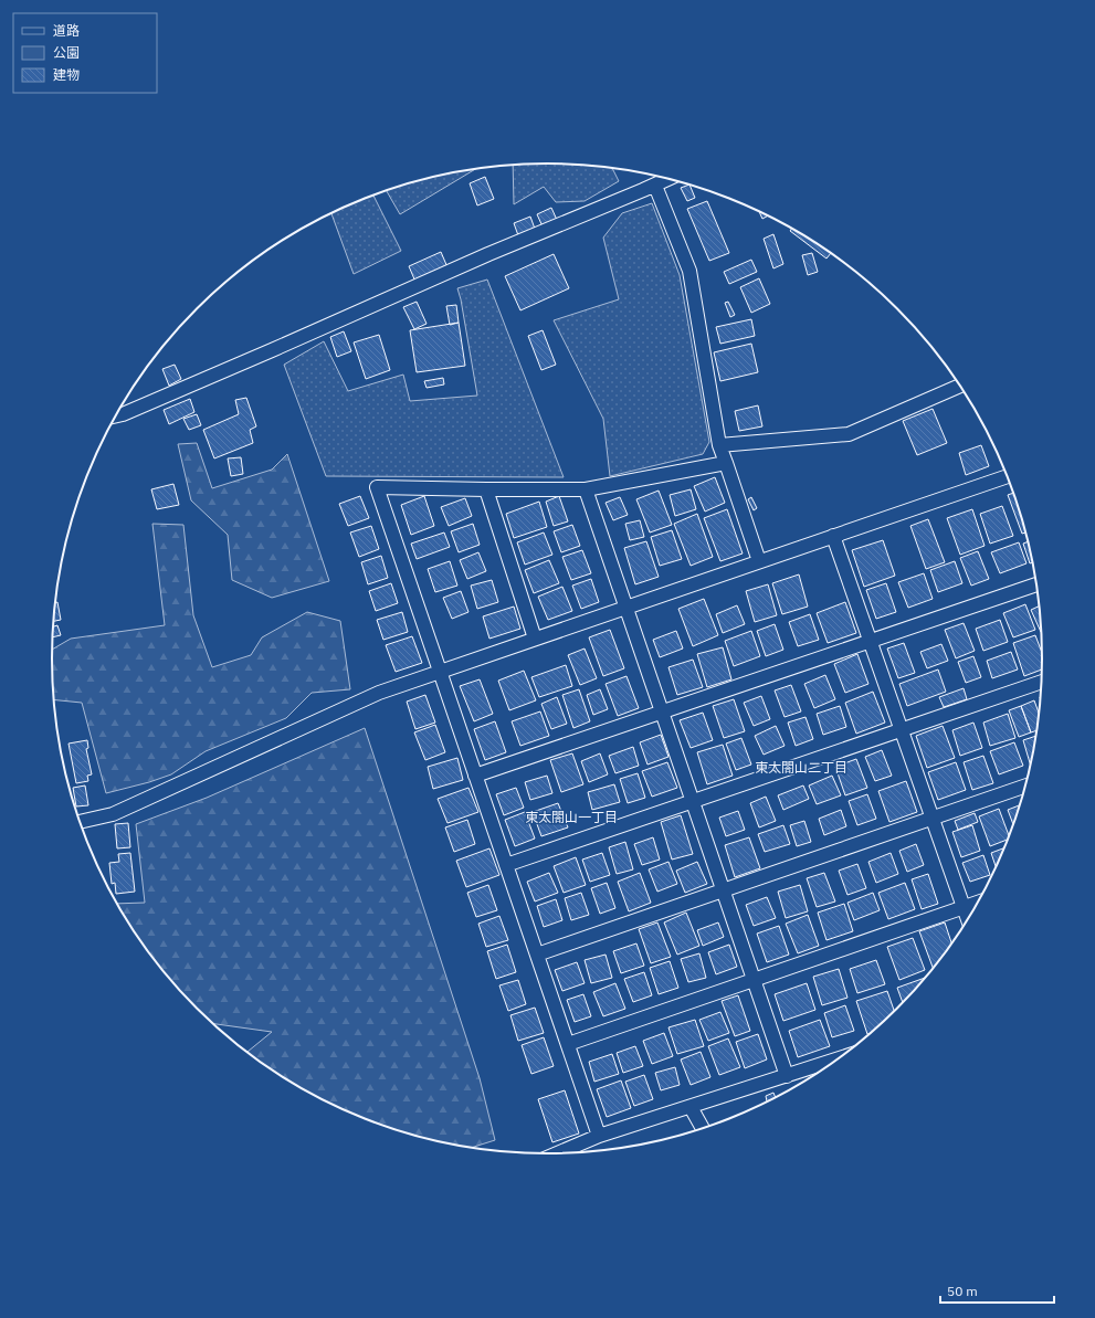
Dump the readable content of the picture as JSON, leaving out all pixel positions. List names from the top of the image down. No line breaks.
{"districts":["東太閤山二丁目","東太閤山一丁目"],"legend":["道路","公園","建物"],"scale_bar":"50 m"}
